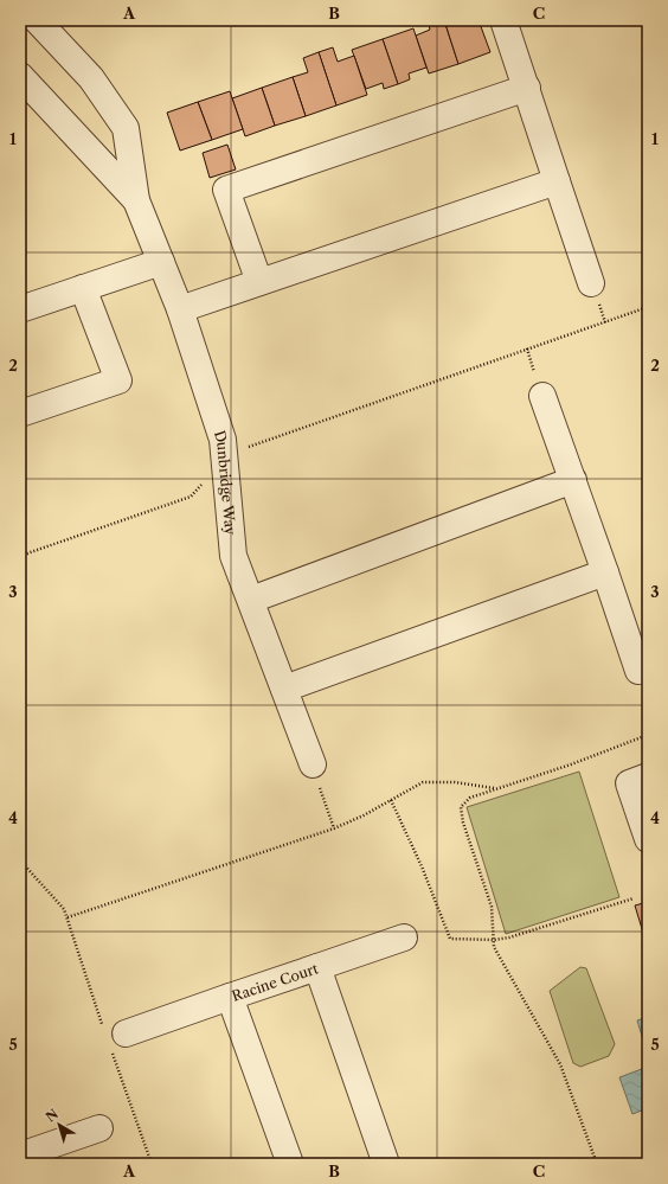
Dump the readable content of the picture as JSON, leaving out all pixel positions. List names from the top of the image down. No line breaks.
{"streets":{"street":["Dunbridge Way","Racine Court"]},"north":"top left","grid":{"columns":["A","B","C"],"rows":["1","2","3","4","5"]}}
